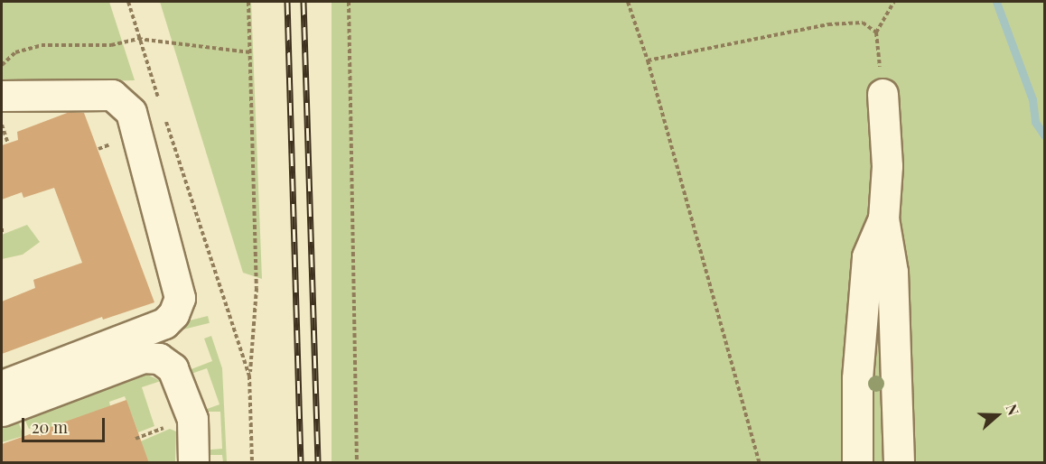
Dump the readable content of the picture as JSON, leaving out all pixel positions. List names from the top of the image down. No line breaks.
{"scale_bar":"20 m","north":"right"}
